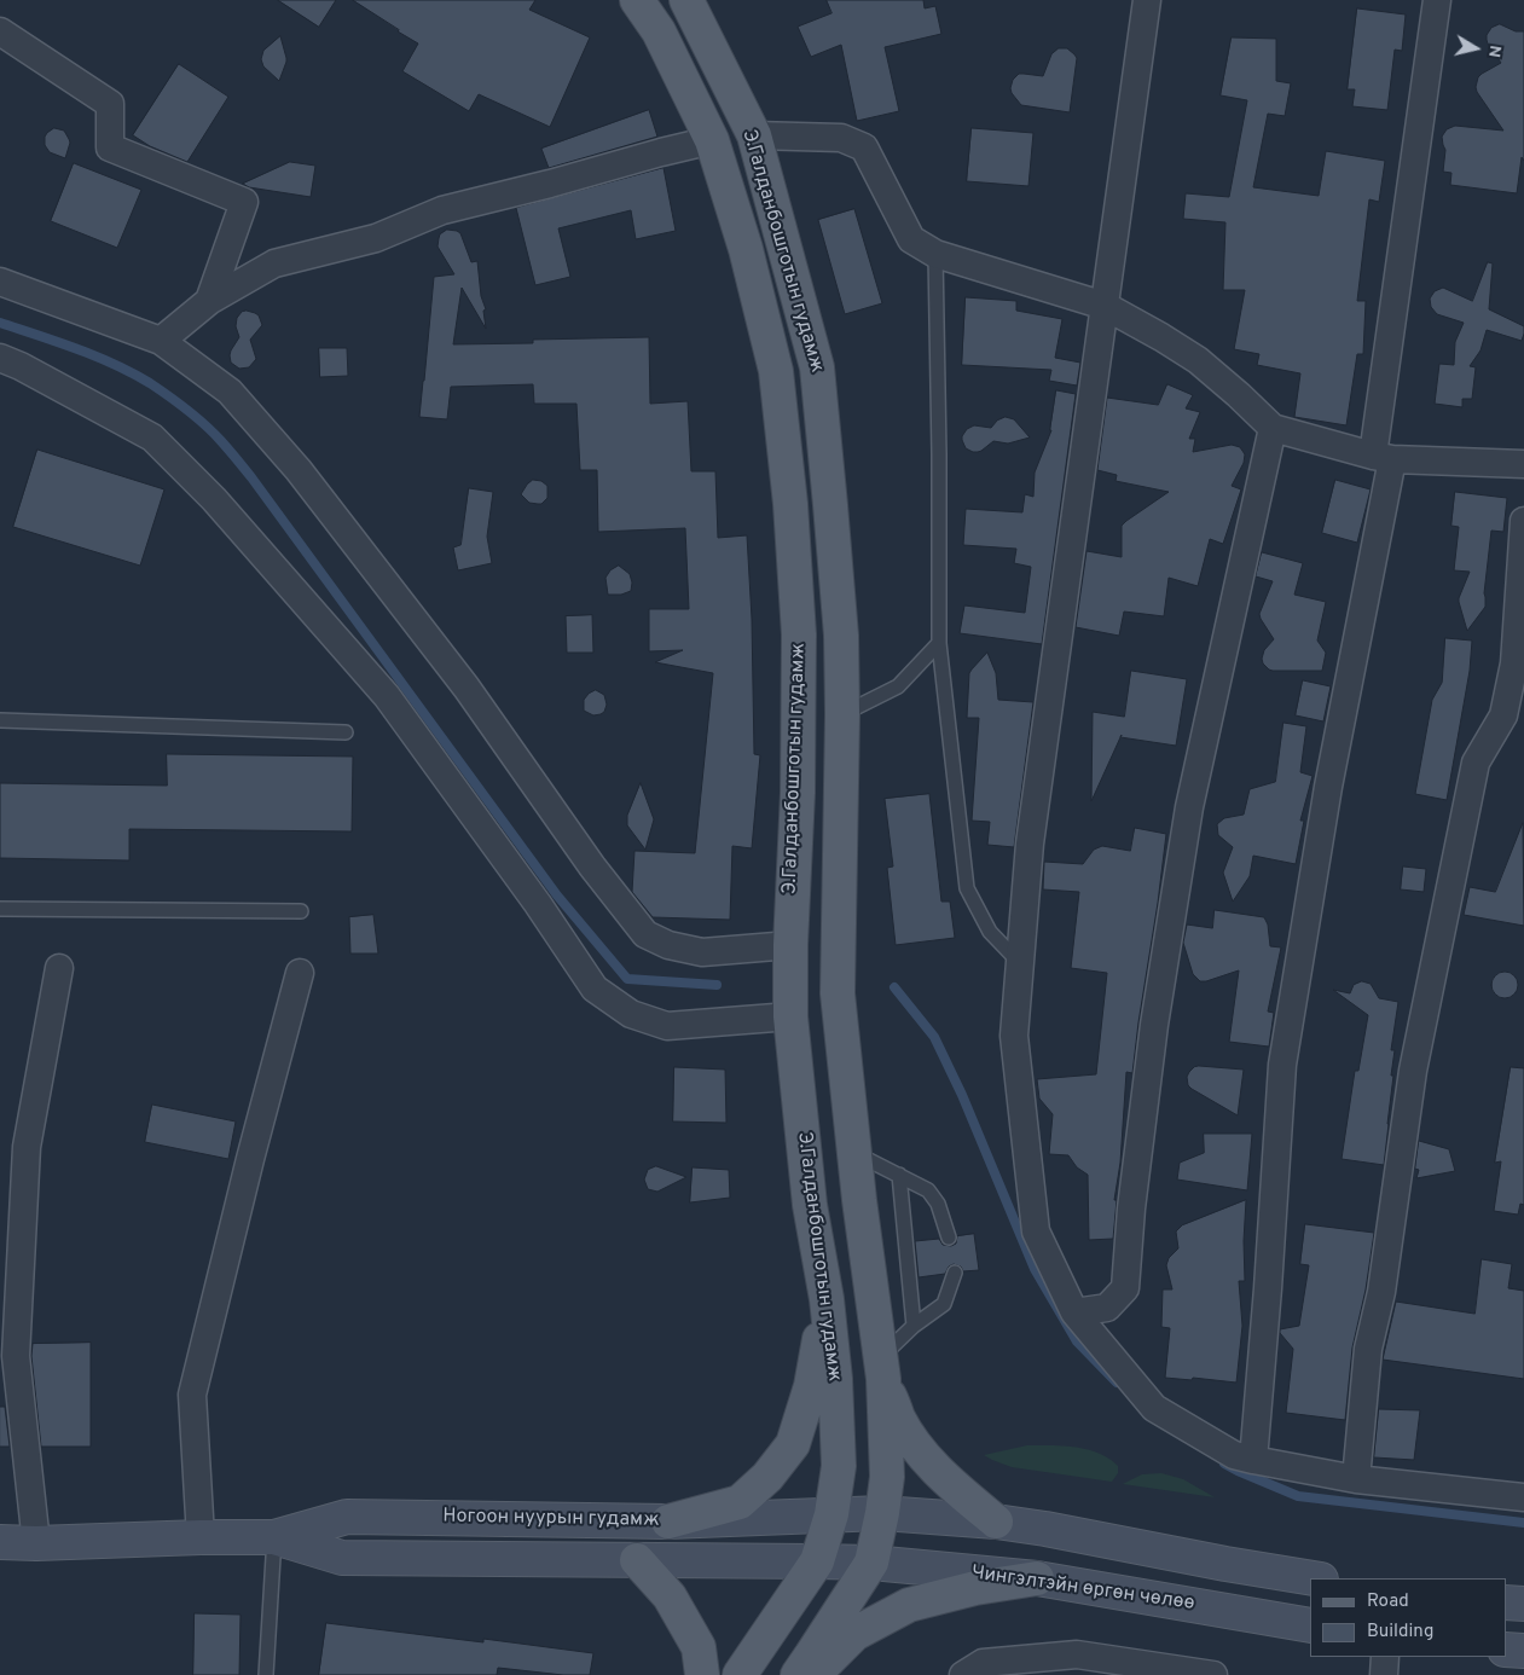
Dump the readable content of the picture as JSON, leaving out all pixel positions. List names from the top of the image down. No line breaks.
{"streets":{"main road":["Э.Галданбошготын гудамж","Ногоон нуурын гудамж","Чингэлтэйн өргөн чөлөө"]},"crossings":[["Э.Галданбошготын гудамж","Ногоон нуурын гудамж"],["Э.Галданбошготын гудамж","Чингэлтэйн өргөн чөлөө"],["Ногоон нуурын гудамж","Чингэлтэйн өргөн чөлөө"]],"legend":["Road","Building"],"north":"right"}
